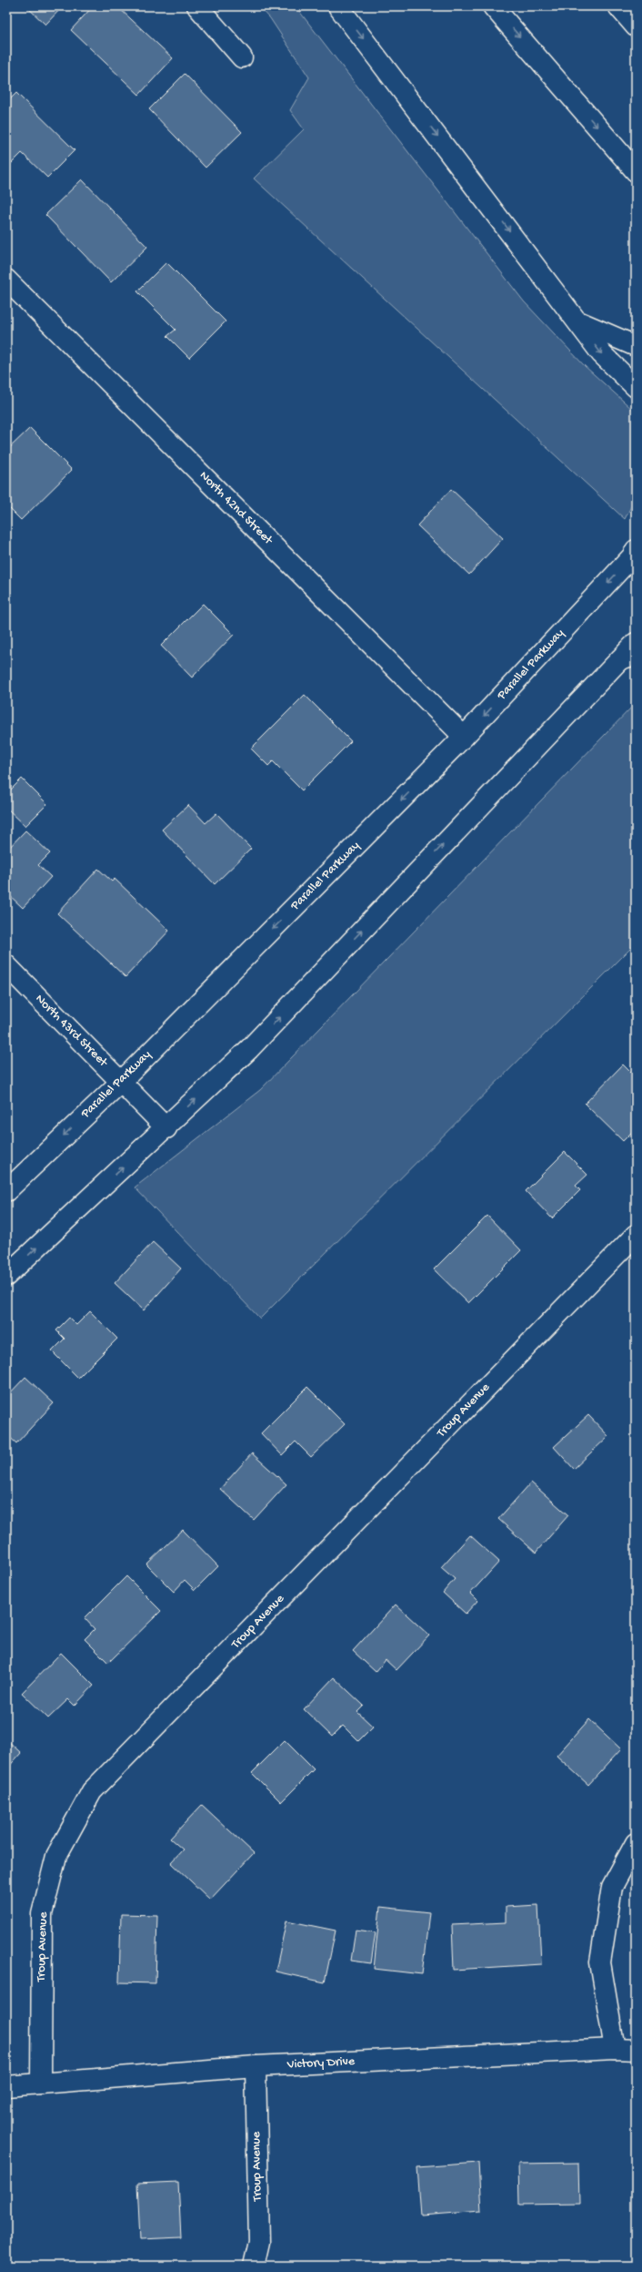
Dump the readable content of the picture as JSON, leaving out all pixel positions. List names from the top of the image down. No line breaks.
{"streets":{"main road":["North 42nd Street","Parallel Parkway","North 43rd Street","Troup Avenue","Victory Drive"]},"crossings":[["North 42nd Street","Parallel Parkway"],["Parallel Parkway","North 43rd Street"],["Troup Avenue","Victory Drive"]]}
